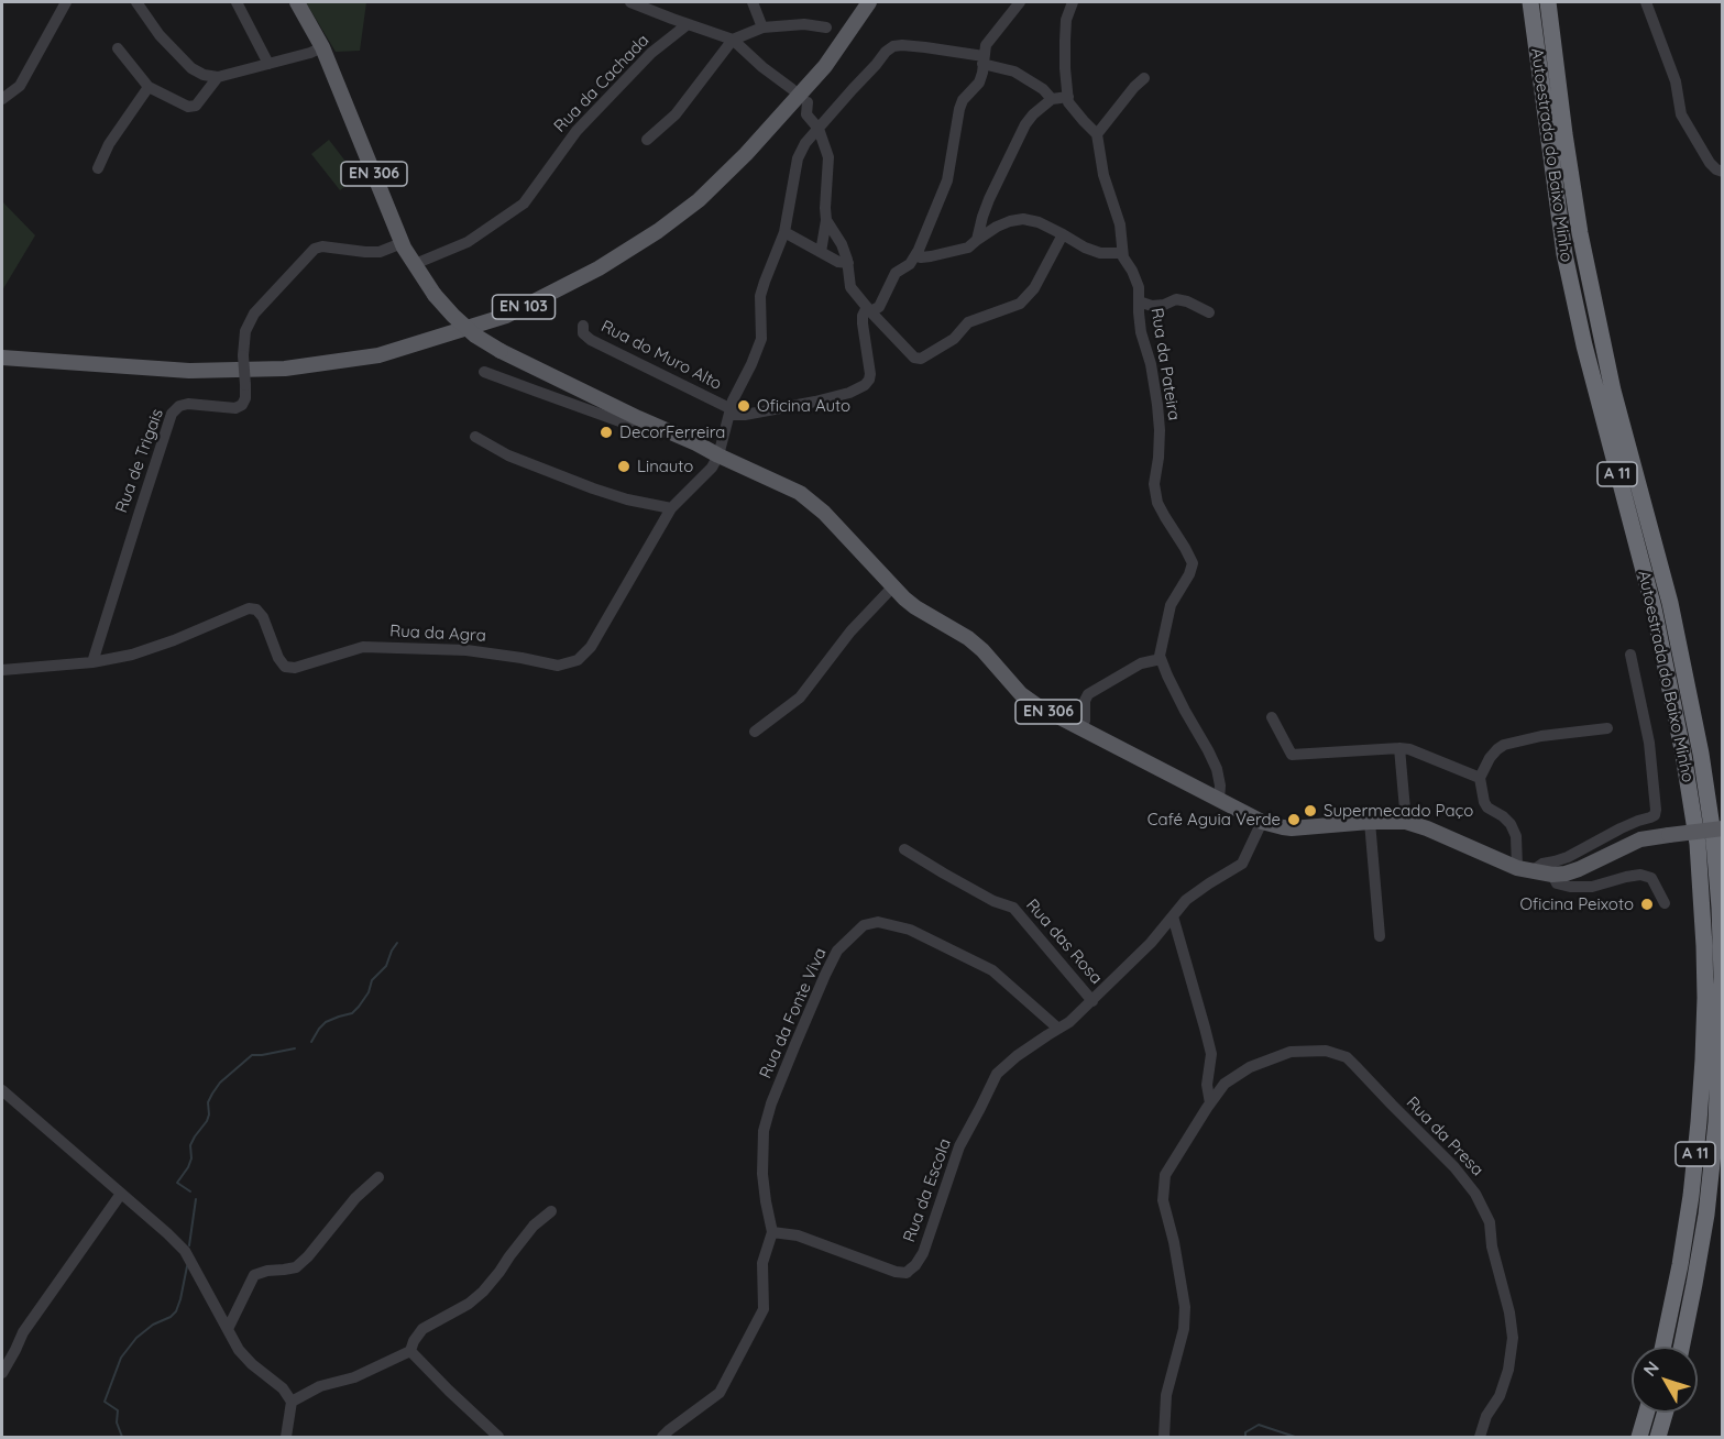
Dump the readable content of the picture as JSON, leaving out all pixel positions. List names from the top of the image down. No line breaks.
{"streets":{"highway":["Autoestrada do Baixo Minho","A 11"],"main road":["EN 306","EN 103"],"street":["Rua da Cachada","Rua do Muro Alto","Rua da Pateira","Rua de Trigais","Rua da Agra","Rua das Rosa","Rua da Fonte Viva","Rua da Presa","Rua da Escola"]},"crossings":[["Rua da Cachada","EN 306"],["EN 306","Rua de Trigais"],["EN 306","Rua da Agra"],["EN 306","Rua da Escola"],["Rua de Trigais","Rua da Agra"],["Rua das Rosa","Rua da Escola"],["Rua da Fonte Viva","Rua da Escola"]],"places":["Oficina Auto","DecorFerreira","Linauto","Supermecado Paço","Café Aguia Verde","Oficina Peixoto"],"north":"top left"}
